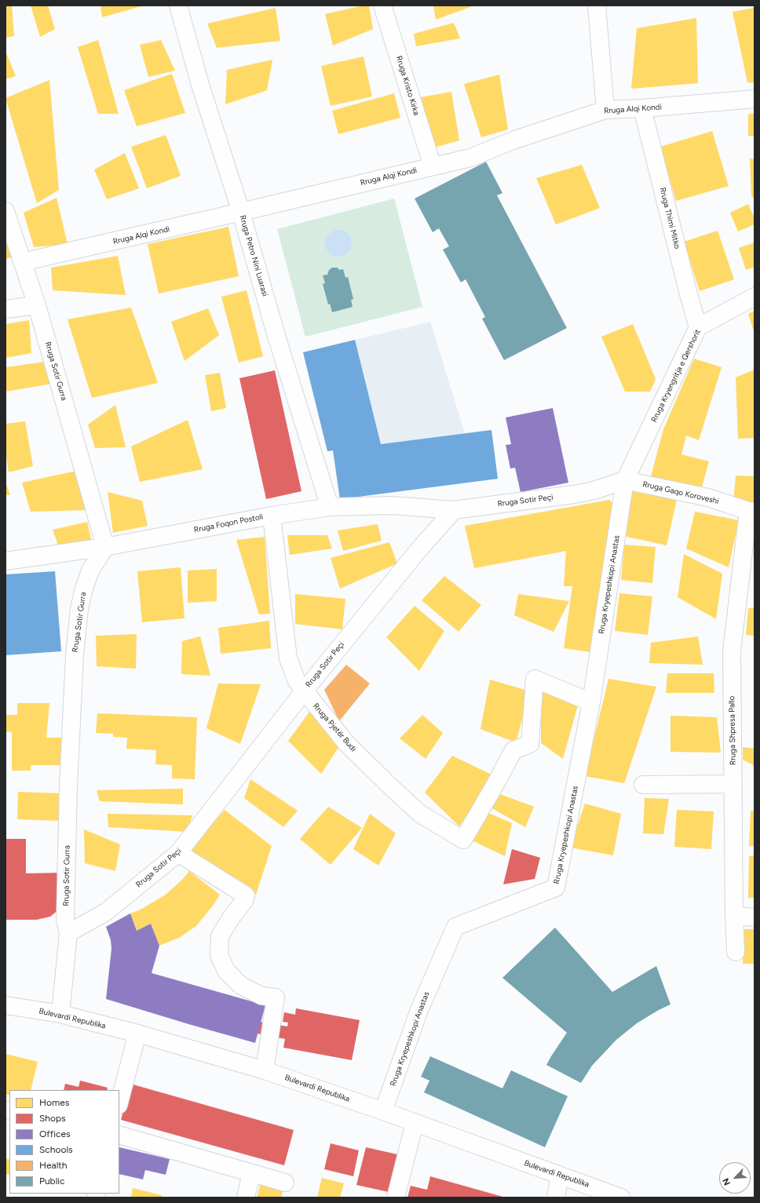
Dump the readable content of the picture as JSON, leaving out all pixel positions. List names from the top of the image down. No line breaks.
{"streets":{"street":["Rruga Kristo Kirka","Rruga Alqi Kondi","Rruga Thimi Mitko","Rruga Petro Nini Luarasi","Rruga Sotir Gurra","Rruga Kryengritja e Qershorit","Rruga Gaqo Koroveshi","Rruga Sotir Peçi","Rruga Foqon Postoli","Rruga Kryepeshkopi Anastas","Rruga Pjetër Budi","Rruga Shpresa Pallo","Bulevardi Republika"]},"crossings":[["Rruga Kristo Kirka","Rruga Alqi Kondi"],["Rruga Alqi Kondi","Rruga Thimi Mitko"],["Rruga Alqi Kondi","Rruga Petro Nini Luarasi"],["Rruga Alqi Kondi","Rruga Sotir Gurra"],["Rruga Thimi Mitko","Rruga Kryengritja e Qershorit"],["Rruga Petro Nini Luarasi","Rruga Foqon Postoli"],["Rruga Sotir Gurra","Rruga Sotir Peçi"],["Rruga Sotir Gurra","Rruga Foqon Postoli"],["Rruga Sotir Gurra","Bulevardi Republika"],["Rruga Kryengritja e Qershorit","Rruga Gaqo Koroveshi"],["Rruga Kryengritja e Qershorit","Rruga Sotir Peçi"],["Rruga Kryengritja e Qershorit","Rruga Kryepeshkopi Anastas"],["Rruga Gaqo Koroveshi","Rruga Sotir Peçi"],["Rruga Gaqo Koroveshi","Rruga Kryepeshkopi Anastas"],["Rruga Gaqo Koroveshi","Rruga Shpresa Pallo"],["Rruga Sotir Peçi","Rruga Foqon Postoli"],["Rruga Sotir Peçi","Rruga Kryepeshkopi Anastas"],["Rruga Sotir Peçi","Rruga Pjetër Budi"],["Rruga Foqon Postoli","Rruga Pjetër Budi"],["Rruga Kryepeshkopi Anastas","Rruga Pjetër Budi"],["Rruga Kryepeshkopi Anastas","Bulevardi Republika"]],"legend":["Homes","Shops","Offices","Schools","Health","Public"],"north":"bottom left"}
